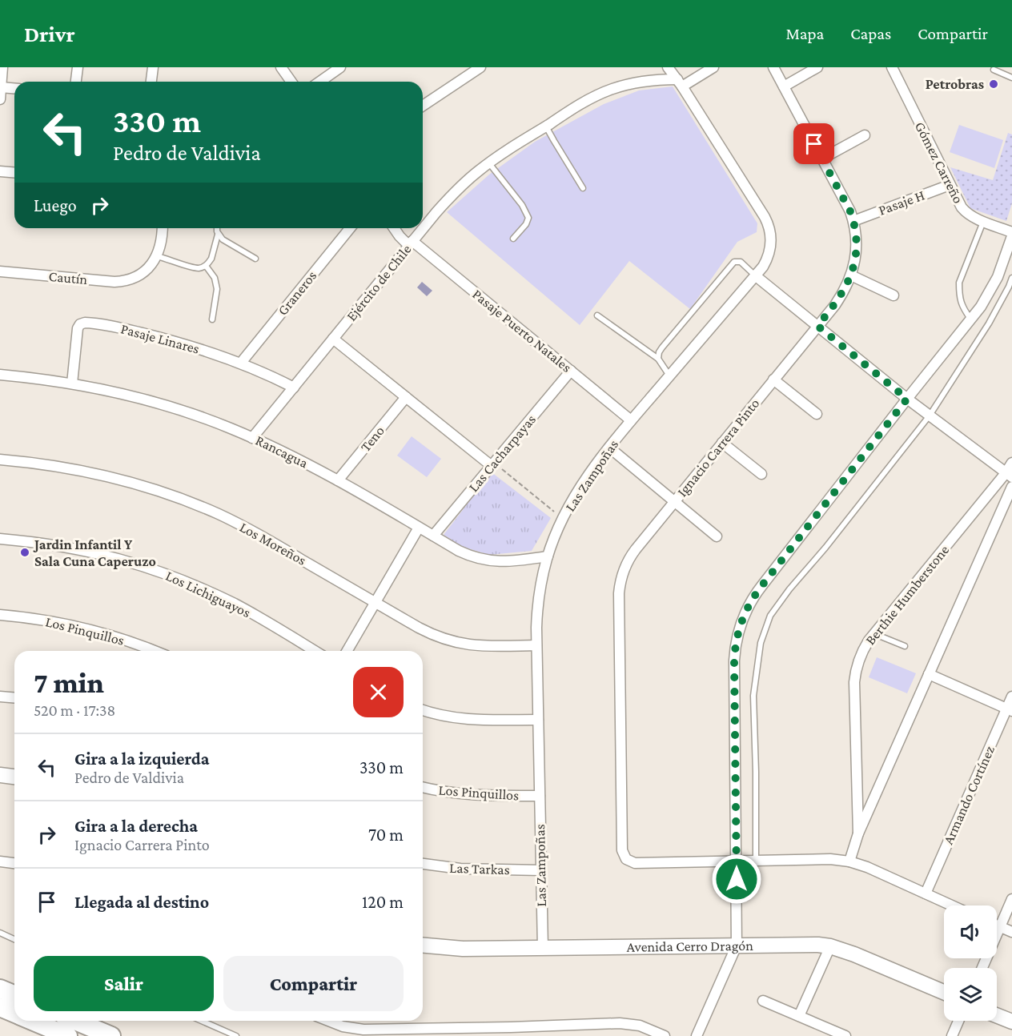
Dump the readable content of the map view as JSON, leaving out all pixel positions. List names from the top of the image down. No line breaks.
{"streets":{"street":["Gómez Carreño","Pasaje H","Cautín","Ejército de Chile","Graneros","Pasaje Puerto Natales","Pasaje Linares","Teno","Ignacio Carrera Pinto","Rancagua","Las Cacharpayas","Las Zampoñas","Los Moreños","Los Lichiguayos","Berthie Humberstone","Los Pinquillos","Armando Cortínez","Las Tarkas","Avenida Cerro Dragón"]},"crossings":[["Gómez Carreño","Pasaje H"],["Pasaje H","Ignacio Carrera Pinto"],["Ejército de Chile","Pasaje Puerto Natales"],["Ejército de Chile","Pasaje Linares"],["Ejército de Chile","Rancagua"],["Ejército de Chile","Las Zampoñas"],["Graneros","Pasaje Linares"],["Pasaje Puerto Natales","Las Cacharpayas"],["Pasaje Puerto Natales","Las Zampoñas"],["Pasaje Linares","Rancagua"],["Teno","Rancagua"],["Rancagua","Las Cacharpayas"],["Rancagua","Las Zampoñas"],["Las Zampoñas","Los Moreños"],["Las Zampoñas","Los Pinquillos"],["Las Zampoñas","Las Tarkas"],["Las Zampoñas","Avenida Cerro Dragón"]],"places":["Petrobras","Jardin Infantil Y Sala Cuna Caperuzo"],"page":{"header":"Drivr","nav":["Mapa","Capas","Compartir"],"turn":["330 m","Pedro de Valdivia"],"then":"Luego","heading":["7 min","520 m · 17:38"],"list":[{"name":"Gira a la izquierda","note":"Pedro de Valdivia","value":"330 m"},{"name":"Gira a la derecha","note":"Ignacio Carrera Pinto","value":"70 m"},{"name":"Llegada al destino","value":"120 m"}],"buttons":["Salir","Compartir"]}}
